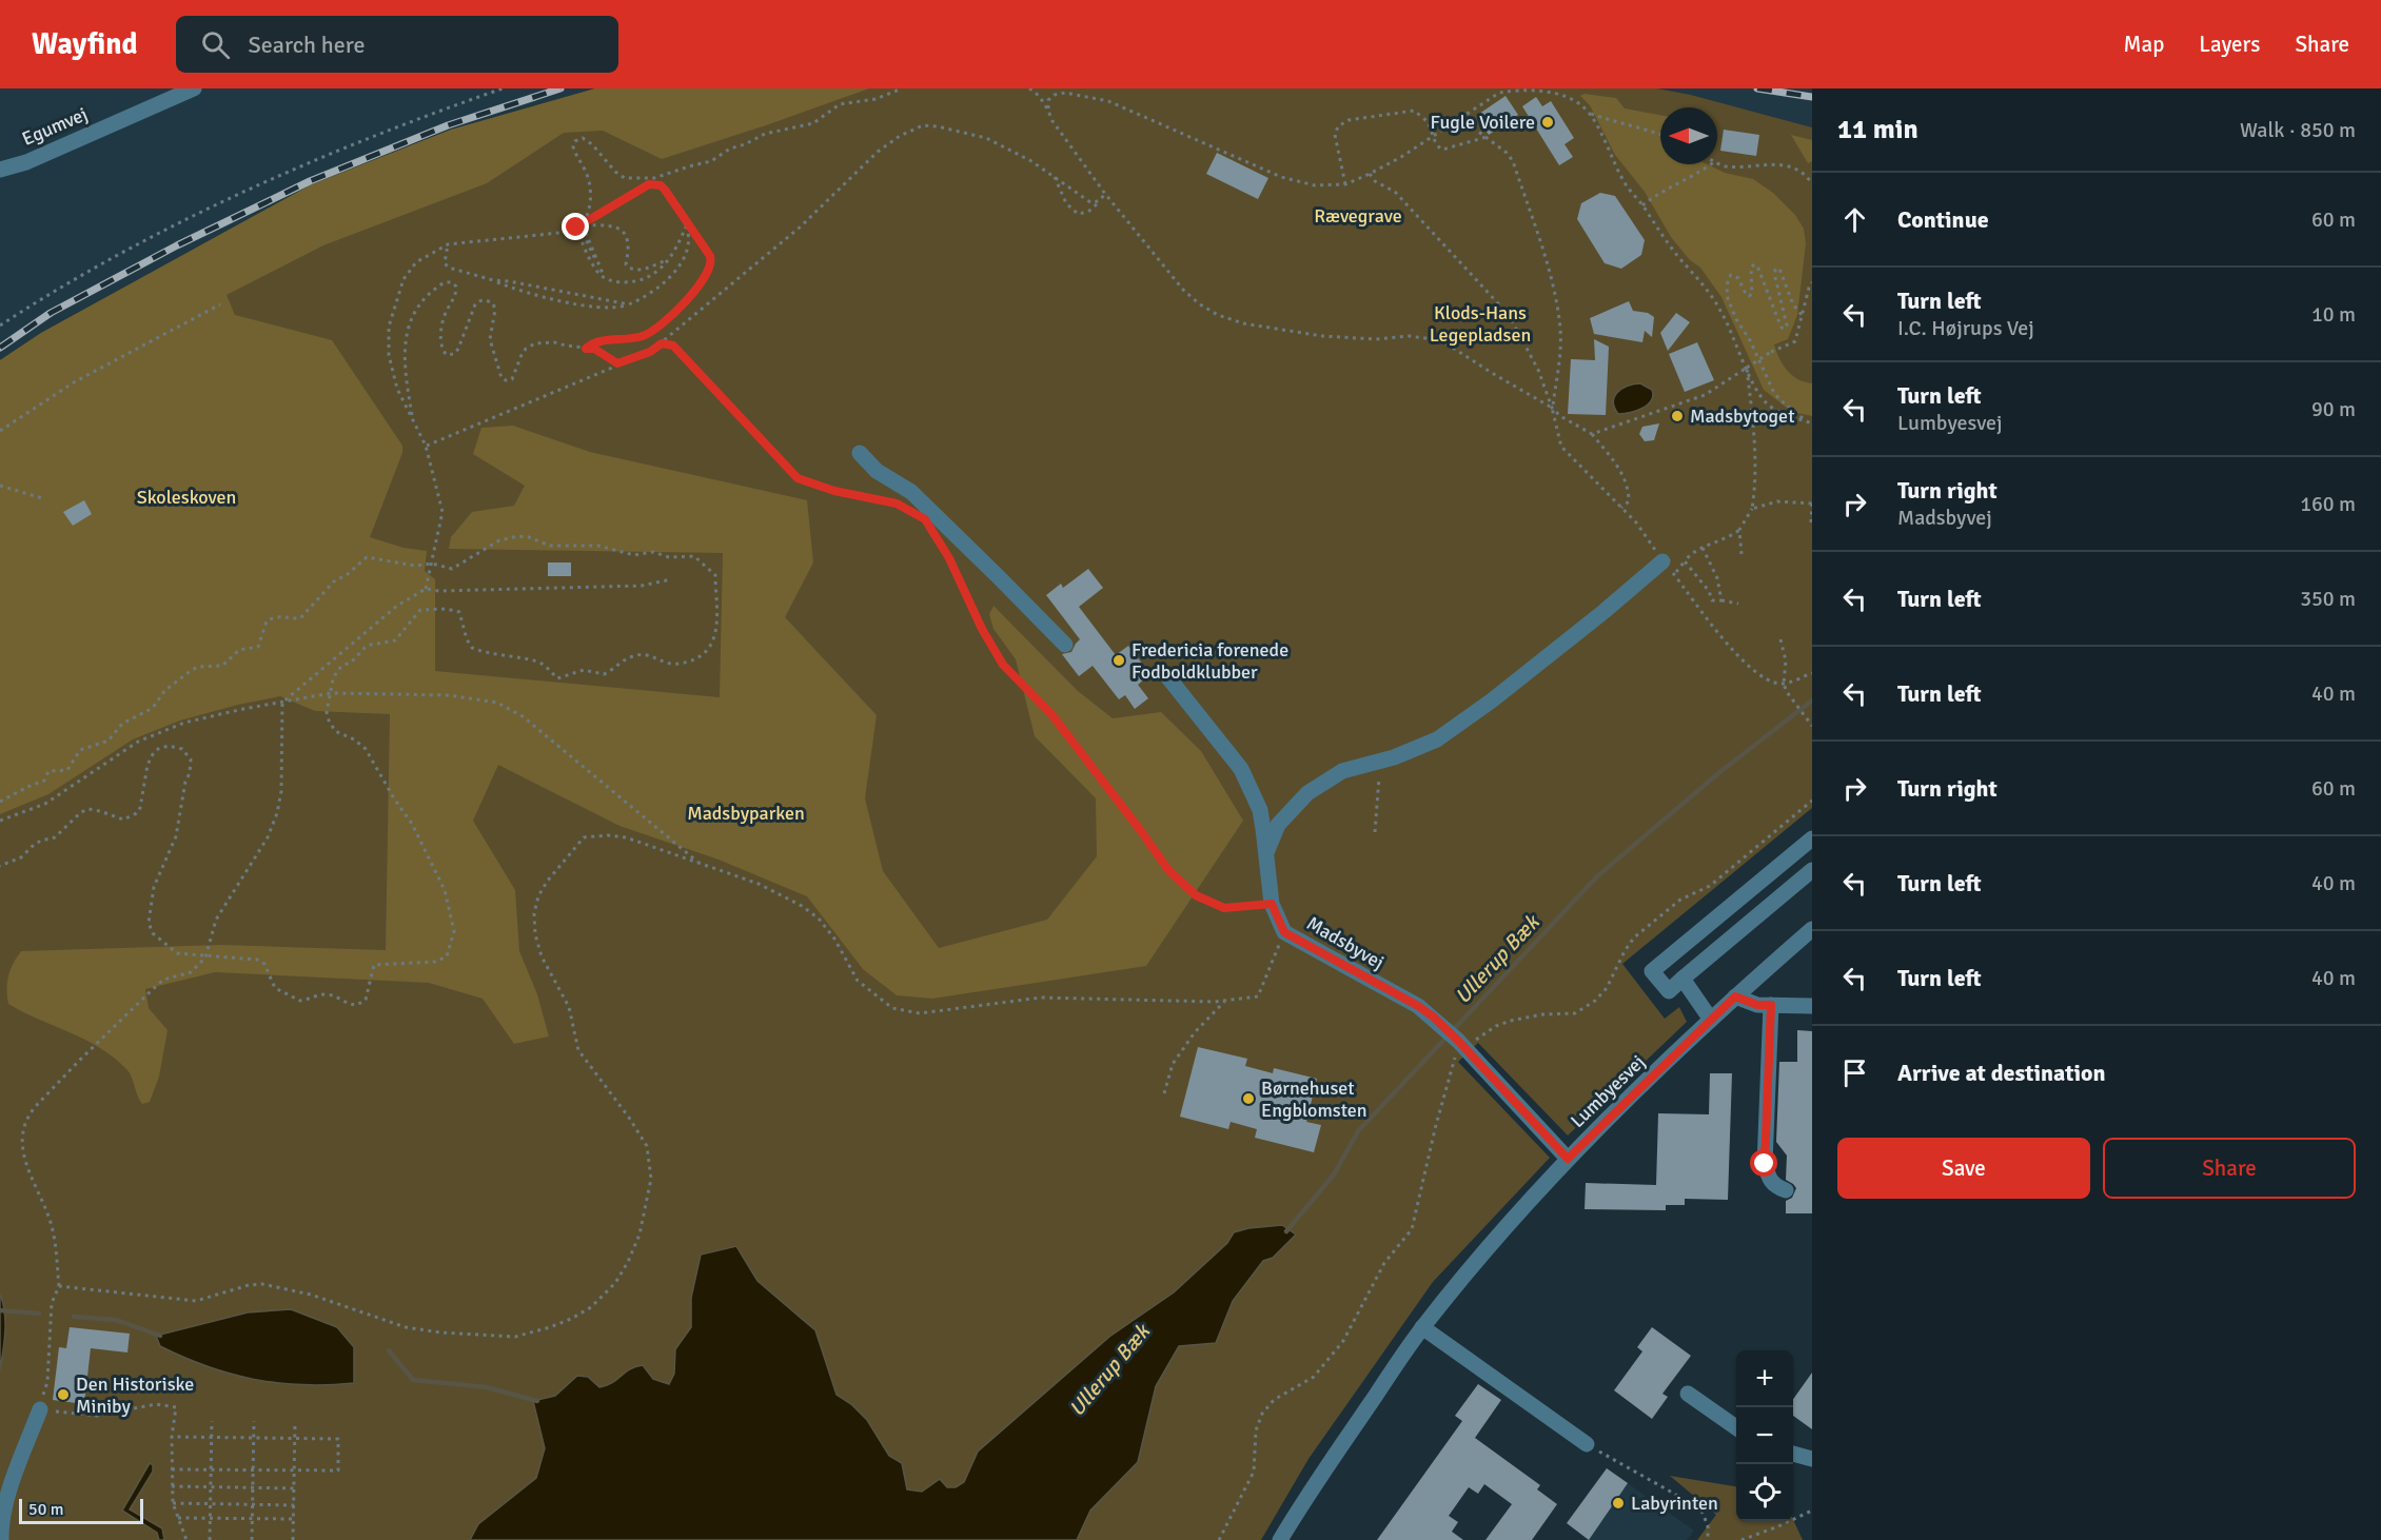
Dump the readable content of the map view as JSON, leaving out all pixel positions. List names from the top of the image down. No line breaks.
{"streets":{"street":["Egumvej","Madsbyvej","Lumbyesvej"]},"crossings":[["Madsbyvej","Lumbyesvej"]],"water":["Ullerup Bæk"],"parks":["Rævegrave","Klods-Hans Legepladsen","Skoleskoven","Madsbyparken"],"places":["Fugle Voilere","Madsbytoget","Fredericia forenede Fodboldklubber","Børnehuset Engblomsten","Den Historiske Miniby","Labyrinten"],"scale_bar":"50 m","north":"left","page":{"header":"Wayfind","search":"Search here","nav":["Map","Layers","Share"],"heading":["11 min","Walk · 850 m"],"list":[["Continue","60 m"],["Turn left","I.C. Højrups Vej","10 m"],["Turn left","Lumbyesvej","90 m"],["Turn right","Madsbyvej","160 m"],["Turn left","350 m"],["Turn left","40 m"],["Turn right","60 m"],["Turn left","40 m"],["Turn left","40 m"],"Arrive at destination"],"buttons":["Save","Share"],"map_buttons":["+","−"],"scale":"50 m"}}
